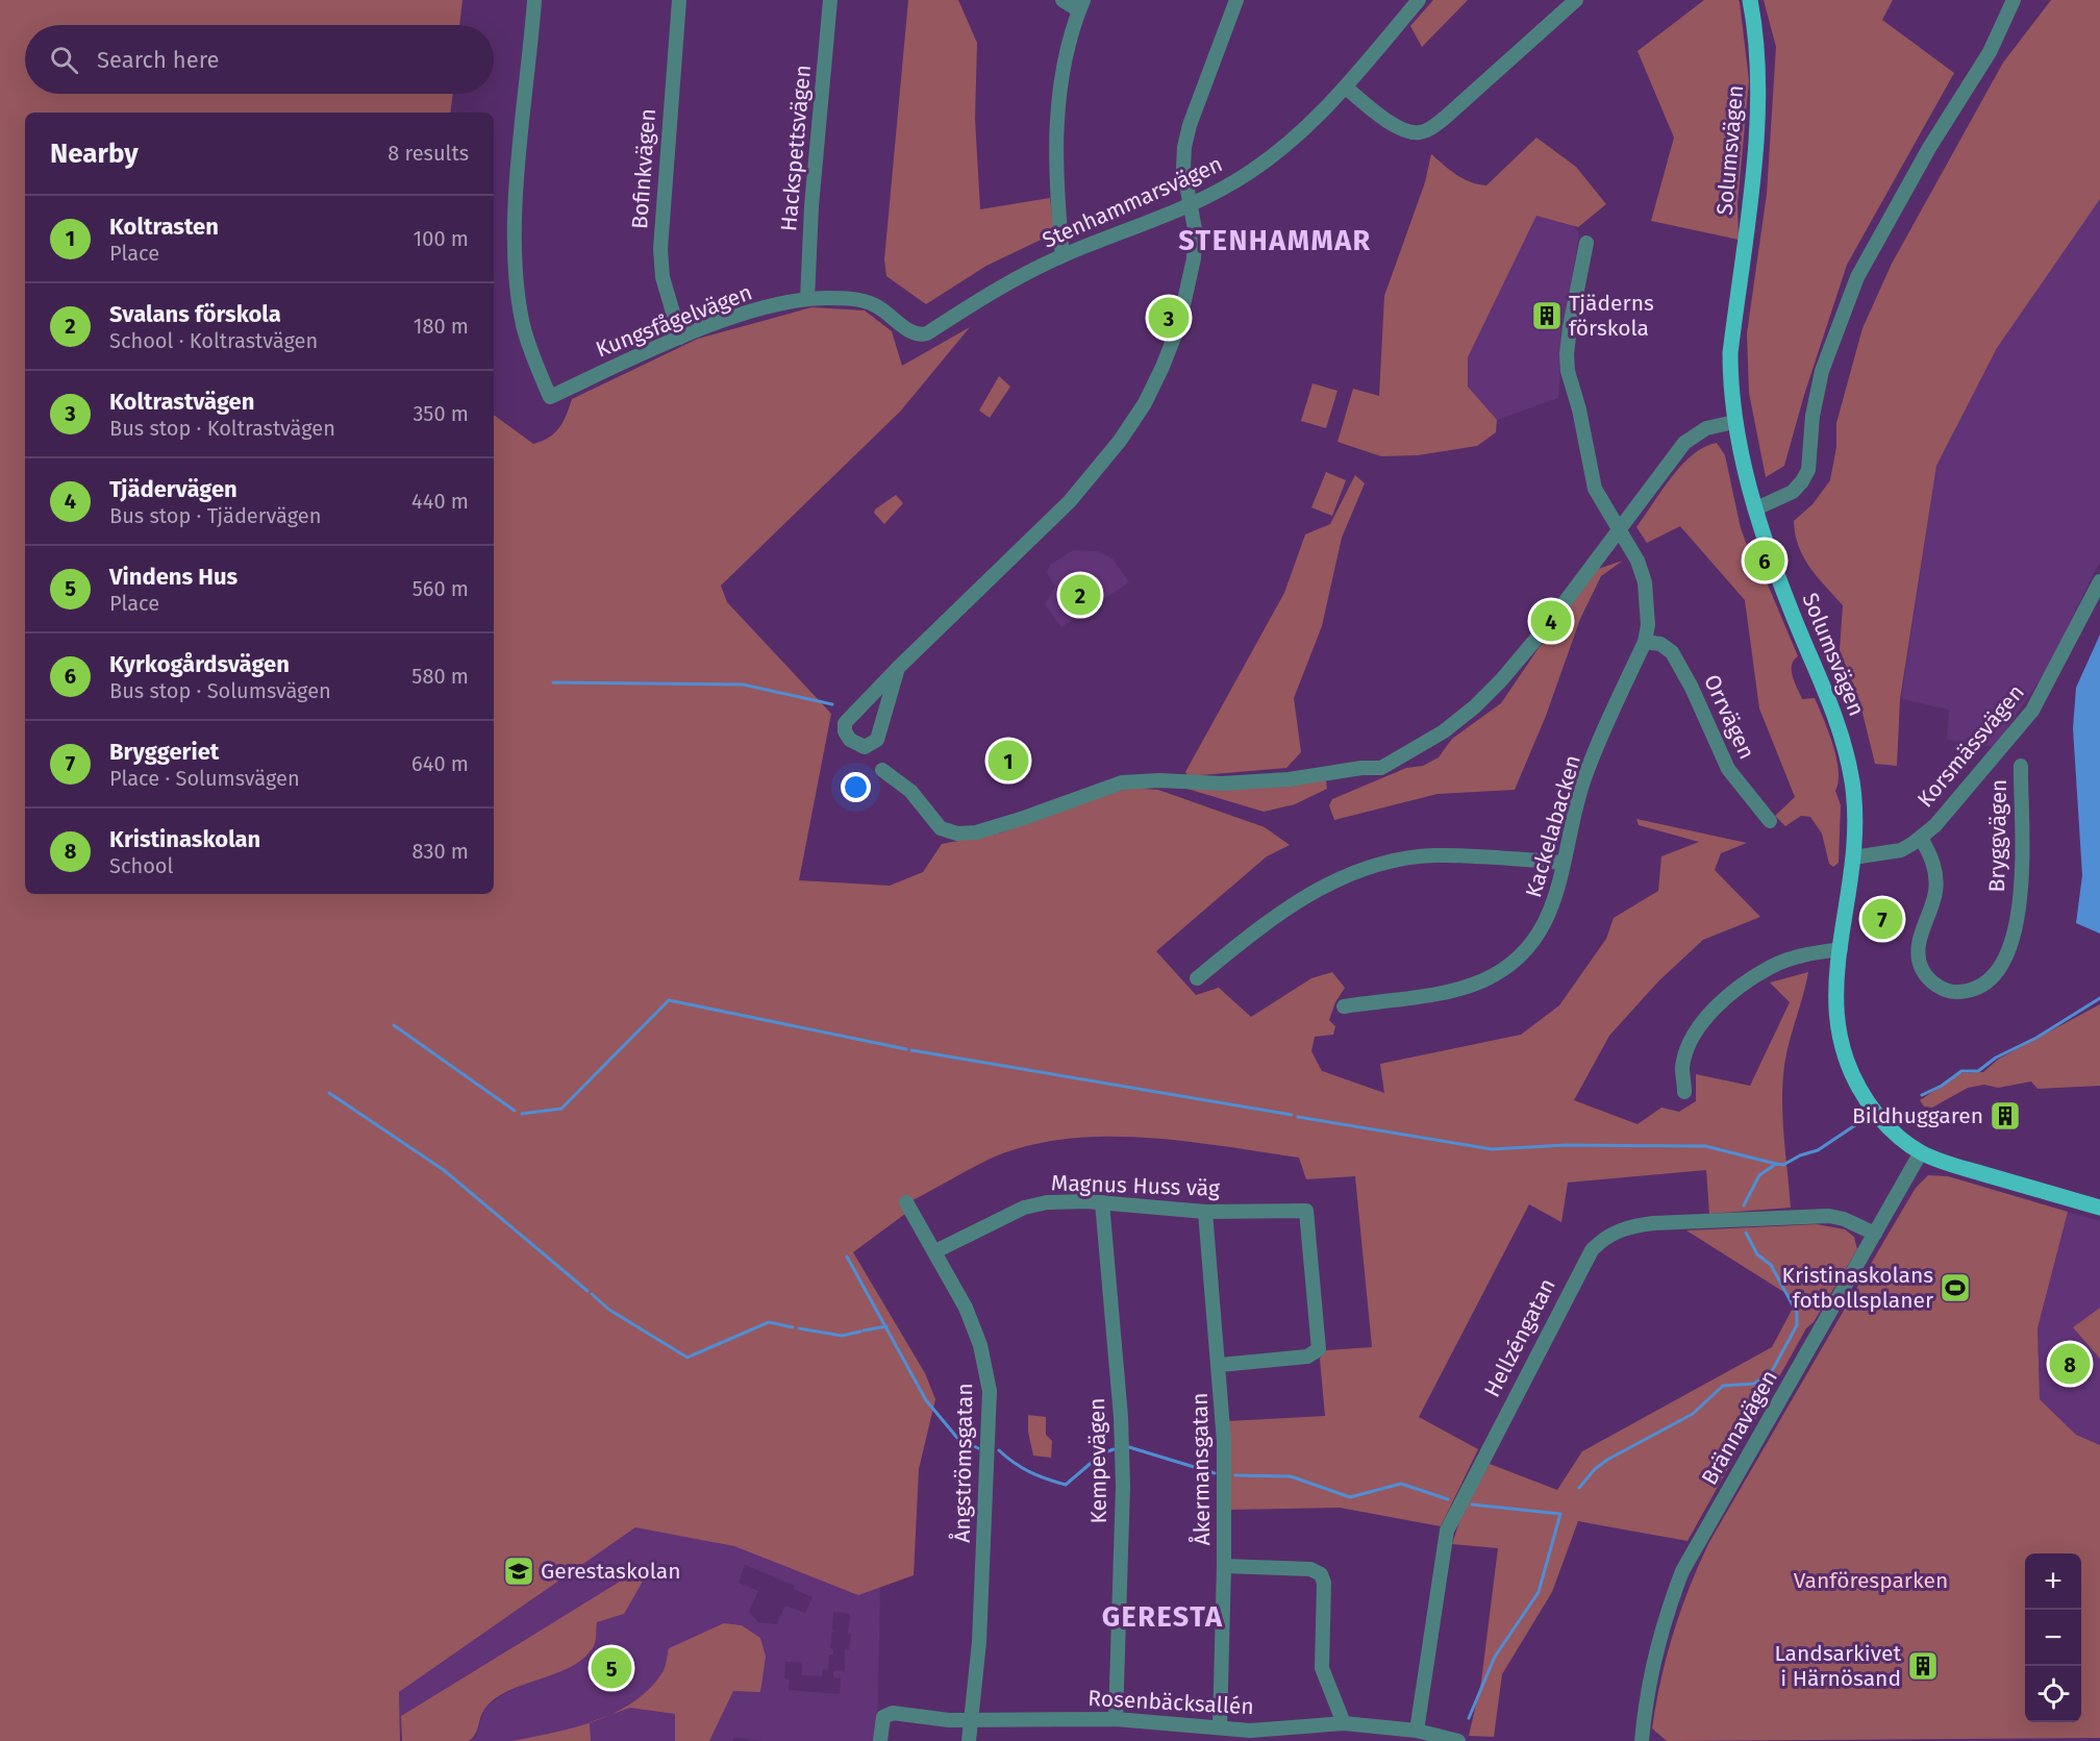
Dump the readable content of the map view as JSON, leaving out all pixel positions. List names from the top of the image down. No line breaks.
{"streets":{"main road":["Solumsvägen"],"street":["Hackspettsvägen","Bofinkvägen","Stenhammarsvägen","Kungsfågelvägen","Orrvägen","Korsmässvägen","Kackelabacken","Bryggvägen","Magnus Huss väg","Hellzéngatan","Brännavägen","Kempevägen","Ångströmsgatan","Åkermansgatan","Rosenbäcksallén"]},"crossings":[["Hackspettsvägen","Kungsfågelvägen"],["Solumsvägen","Korsmässvägen"],["Solumsvägen","Brännavägen"],["Bofinkvägen","Kungsfågelvägen"],["Stenhammarsvägen","Kungsfågelvägen"],["Orrvägen","Kackelabacken"],["Korsmässvägen","Bryggvägen"],["Magnus Huss väg","Kempevägen"],["Magnus Huss väg","Ångströmsgatan"],["Magnus Huss väg","Åkermansgatan"],["Hellzéngatan","Brännavägen"],["Hellzéngatan","Rosenbäcksallén"],["Kempevägen","Rosenbäcksallén"],["Ångströmsgatan","Rosenbäcksallén"],["Åkermansgatan","Rosenbäcksallén"]],"districts":["STENHAMMAR","GERESTA"],"parks":["Vanföresparken"],"places":{"building":["Tjäderns förskola","Bildhuggaren","Landsarkivet i Härnösand"],"sports":["Kristinaskolans fotbollsplaner"],"school or university":["Gerestaskolan"]},"page":{"search":"Search here","heading":["Nearby","8 results"],"list":[{"mark":"1","name":"Koltrasten","note":"Place","value":"100 m"},{"mark":"2","name":"Svalans förskola","note":"School · Koltrastvägen","value":"180 m"},{"mark":"3","name":"Koltrastvägen","note":"Bus stop · Koltrastvägen","value":"350 m"},{"mark":"4","name":"Tjädervägen","note":"Bus stop · Tjädervägen","value":"440 m"},{"mark":"5","name":"Vindens Hus","note":"Place","value":"560 m"},{"mark":"6","name":"Kyrkogårdsvägen","note":"Bus stop · Solumsvägen","value":"580 m"},{"mark":"7","name":"Bryggeriet","note":"Place · Solumsvägen","value":"640 m"},{"mark":"8","name":"Kristinaskolan","note":"School","value":"830 m"}],"pins":["3","6","2","4","1","7","8","5"],"map_buttons":["+","−"]}}
